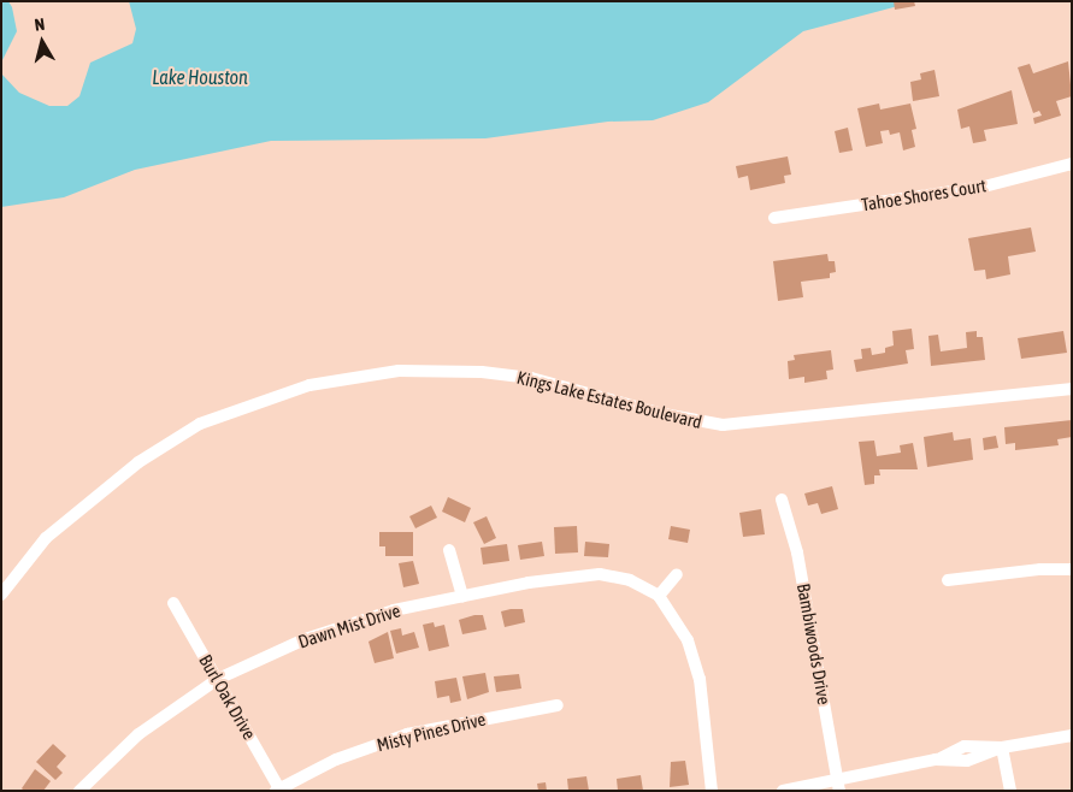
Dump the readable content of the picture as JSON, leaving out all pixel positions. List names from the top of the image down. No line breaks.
{"streets":{"street":["Tahoe Shores Court","Kings Lake Estates Boulevard","Dawn Mist Drive","Bambiwoods Drive","Burl Oak Drive","Misty Pines Drive"]},"crossings":[["Dawn Mist Drive","Burl Oak Drive"],["Burl Oak Drive","Misty Pines Drive"]],"water":["Lake Houston"],"north":"top"}
